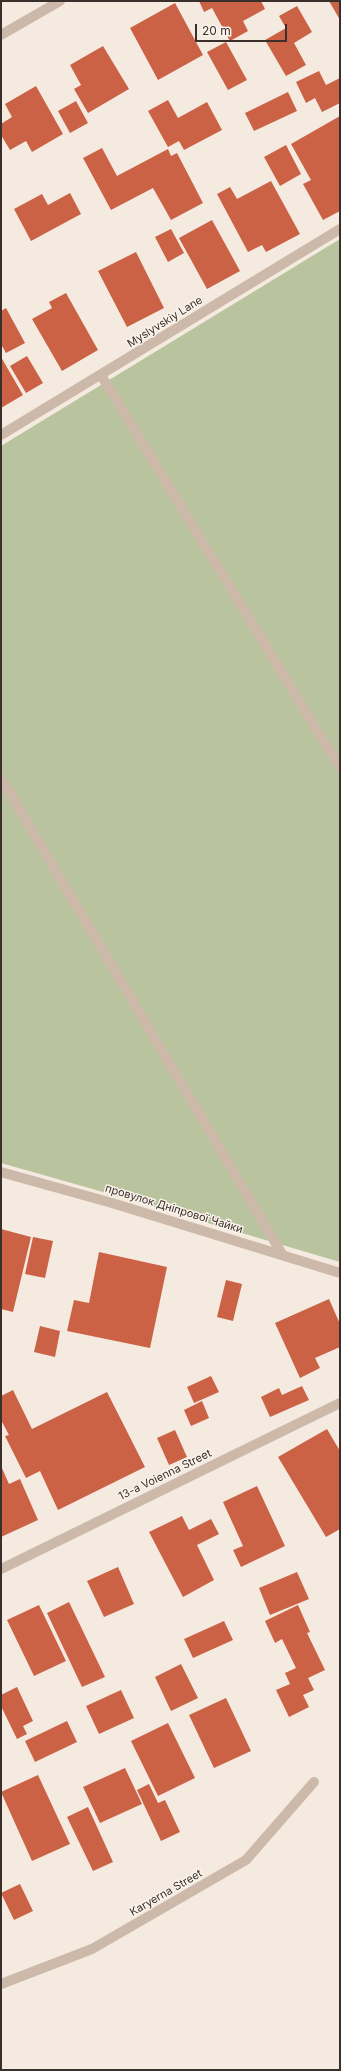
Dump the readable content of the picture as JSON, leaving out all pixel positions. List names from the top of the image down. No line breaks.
{"streets":{"street":["Myslyvskiy Lane","провулок Дніпрової Чайки","13-a Voienna Street","Karyerna Street"]},"scale_bar":"20 m"}
